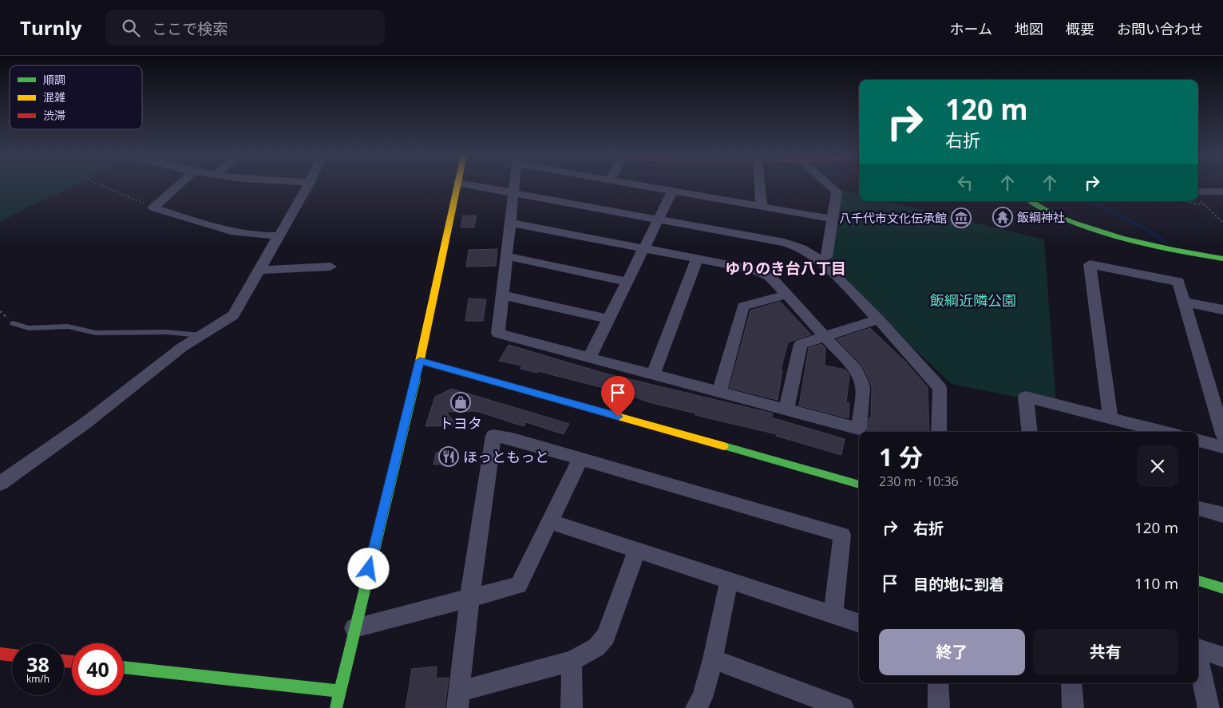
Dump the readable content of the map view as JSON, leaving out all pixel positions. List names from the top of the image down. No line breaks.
{"districts":["ゆりのき台八丁目"],"parks":["飯綱近隣公園"],"places":{"temple":["飯綱神社"],"museum":["八千代市文化伝承館"],"shop":["トヨタ"],"restaurant":["ほっともっと"]},"legend":["順調","混雑","渋滞"],"page":{"header":"Turnly","search":"ここで検索","nav":["ホーム","地図","概要","お問い合わせ"],"turn":["120 m","右折"],"heading":["1 分","230 m · 10:36"],"list":[{"name":"右折","value":"120 m"},{"name":"目的地に到着","value":"110 m"}],"buttons":["終了","共有"],"speed":"38 km/h","limit":"40"}}
